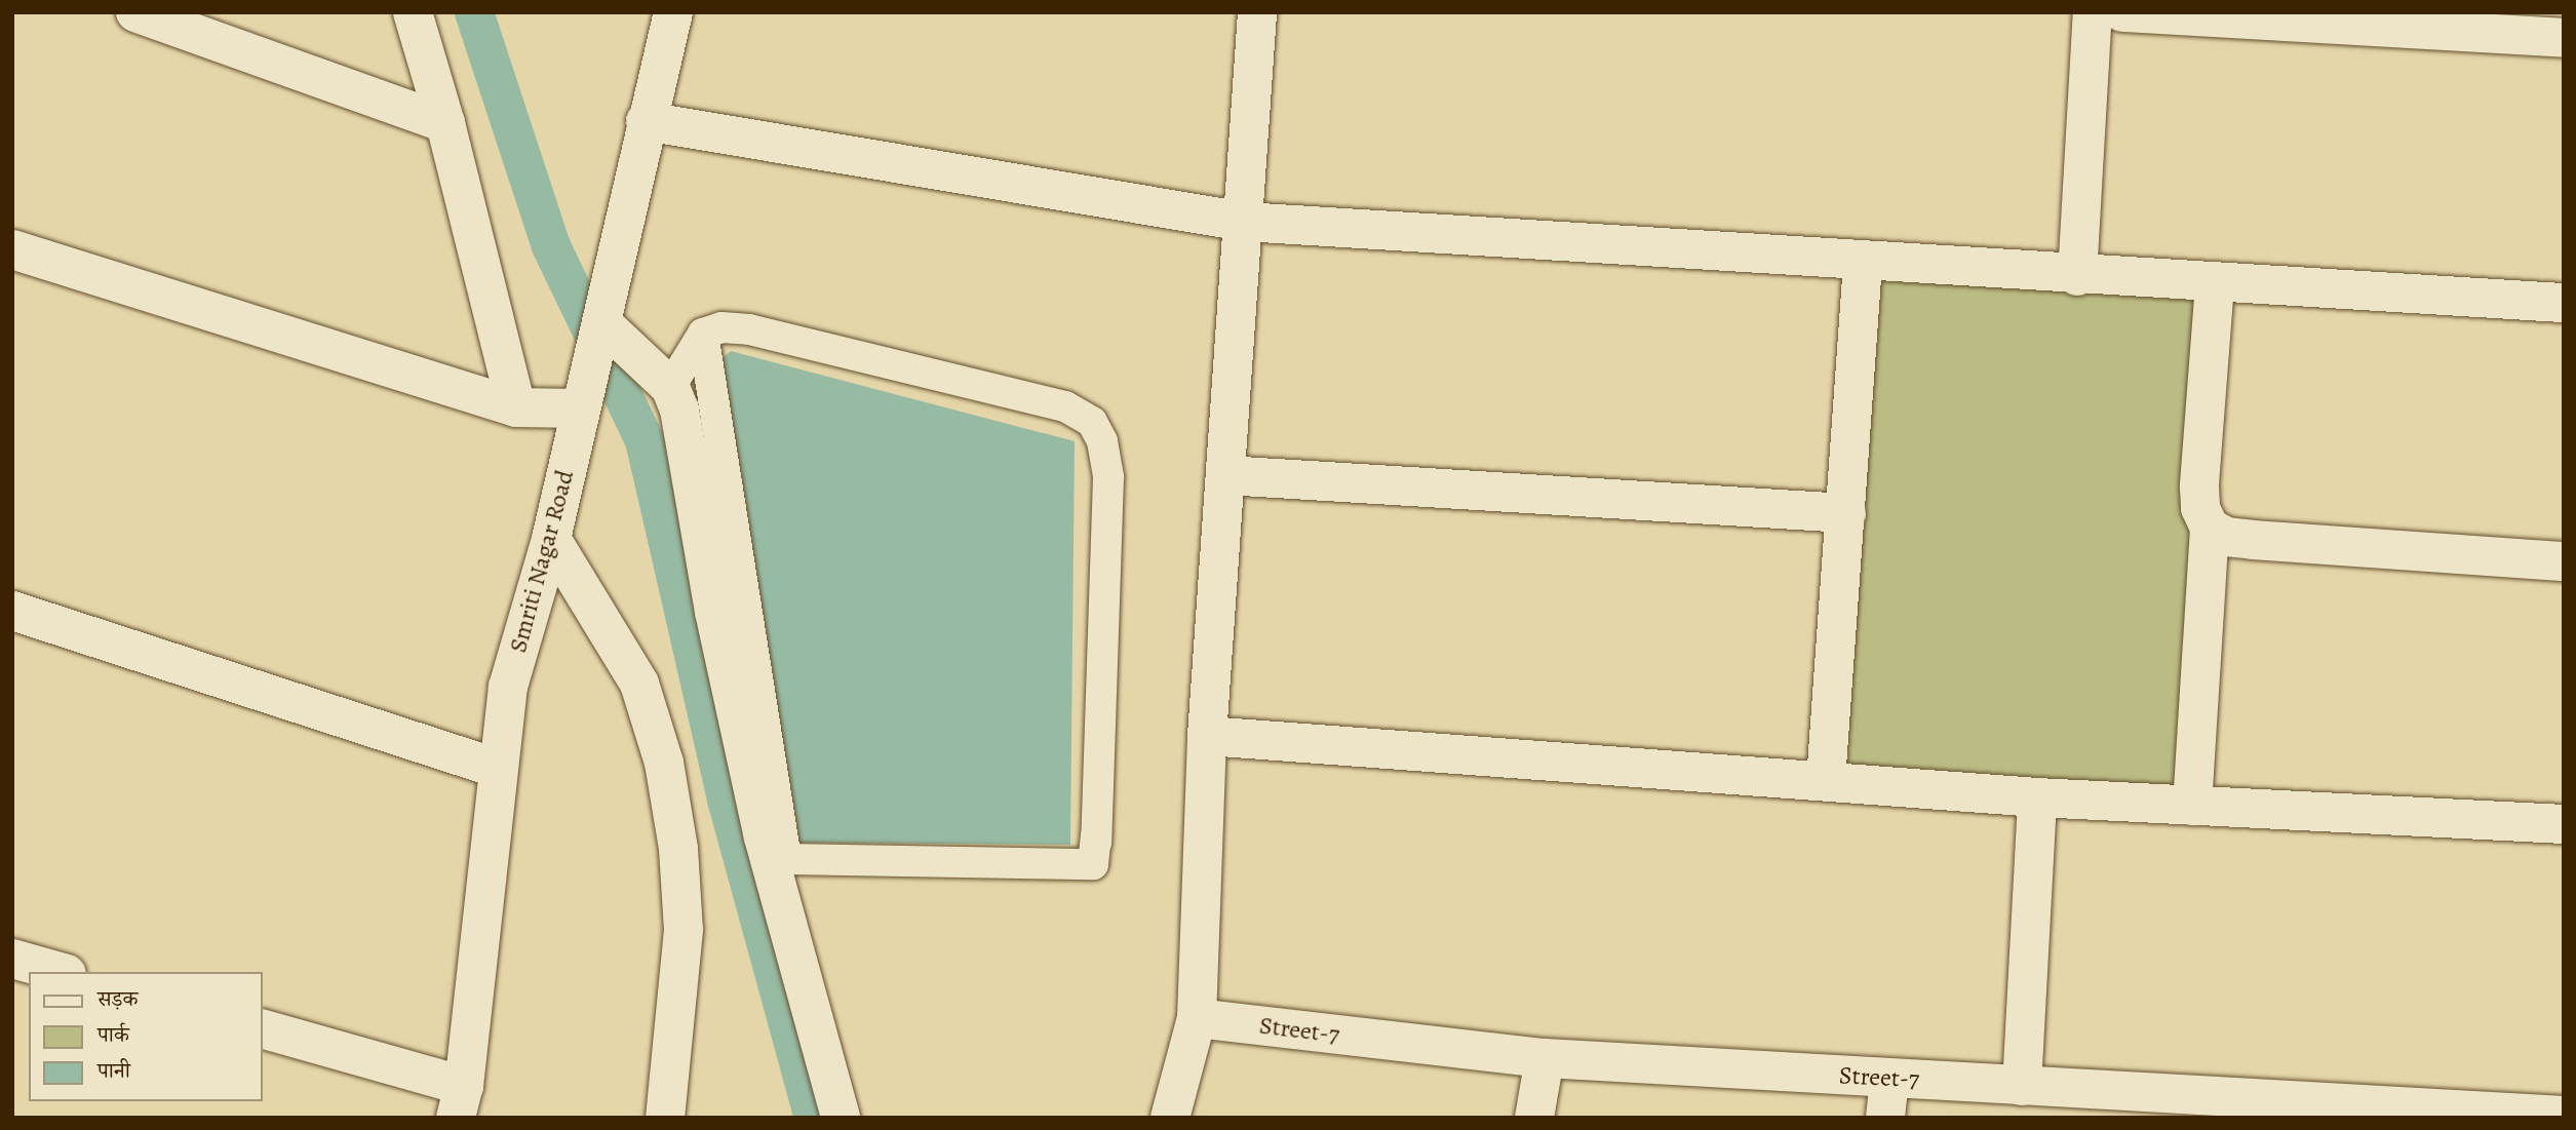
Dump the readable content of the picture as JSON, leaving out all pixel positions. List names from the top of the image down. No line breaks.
{"streets":{"street":["Smriti Nagar Road","Street-7"]},"legend":["सड़क","पार्क","पानी"]}
